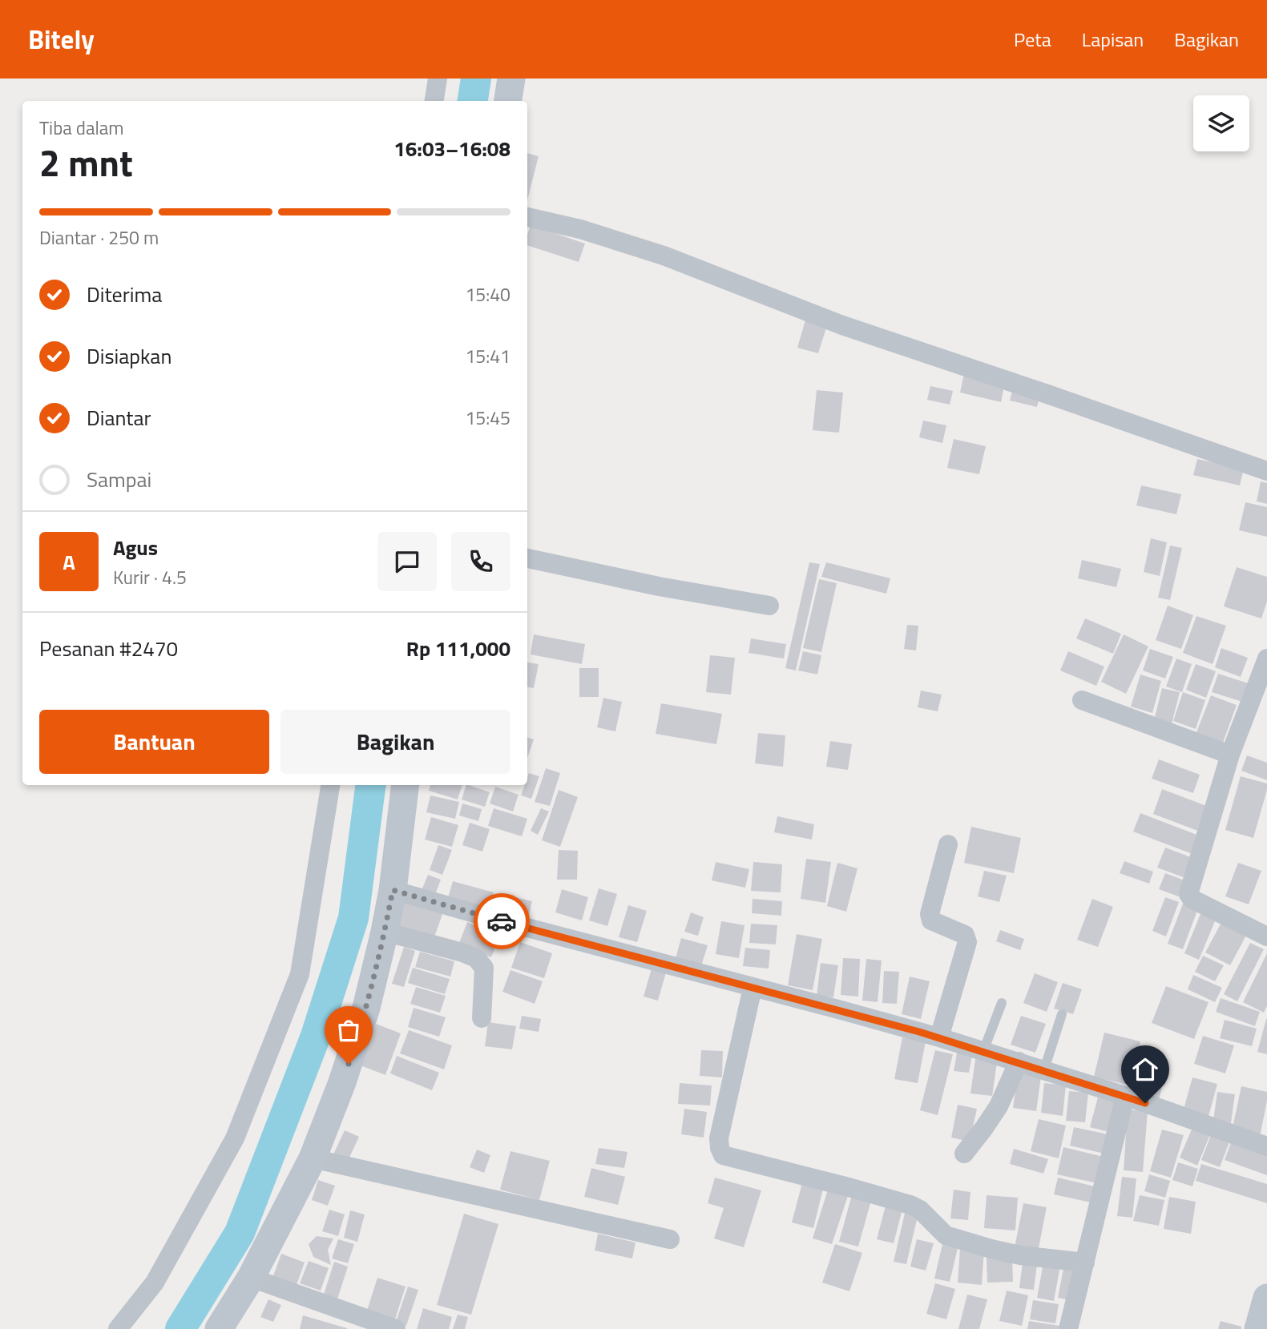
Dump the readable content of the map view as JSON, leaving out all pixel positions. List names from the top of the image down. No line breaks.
{"page":{"header":"Bitely","nav":["Peta","Lapisan","Bagikan"],"heading":["2 mnt","Tiba dalam","16:03–16:08"],"panel":["Agus","Kurir · 4.5","Pesanan #2470","Rp 111,000"],"bar":"Diantar · 250 m","list":[["Diterima","15:40"],["Disiapkan","15:41"],["Diantar","15:45"],"Sampai"],"round":"A","buttons":["Bantuan","Bagikan"]}}
